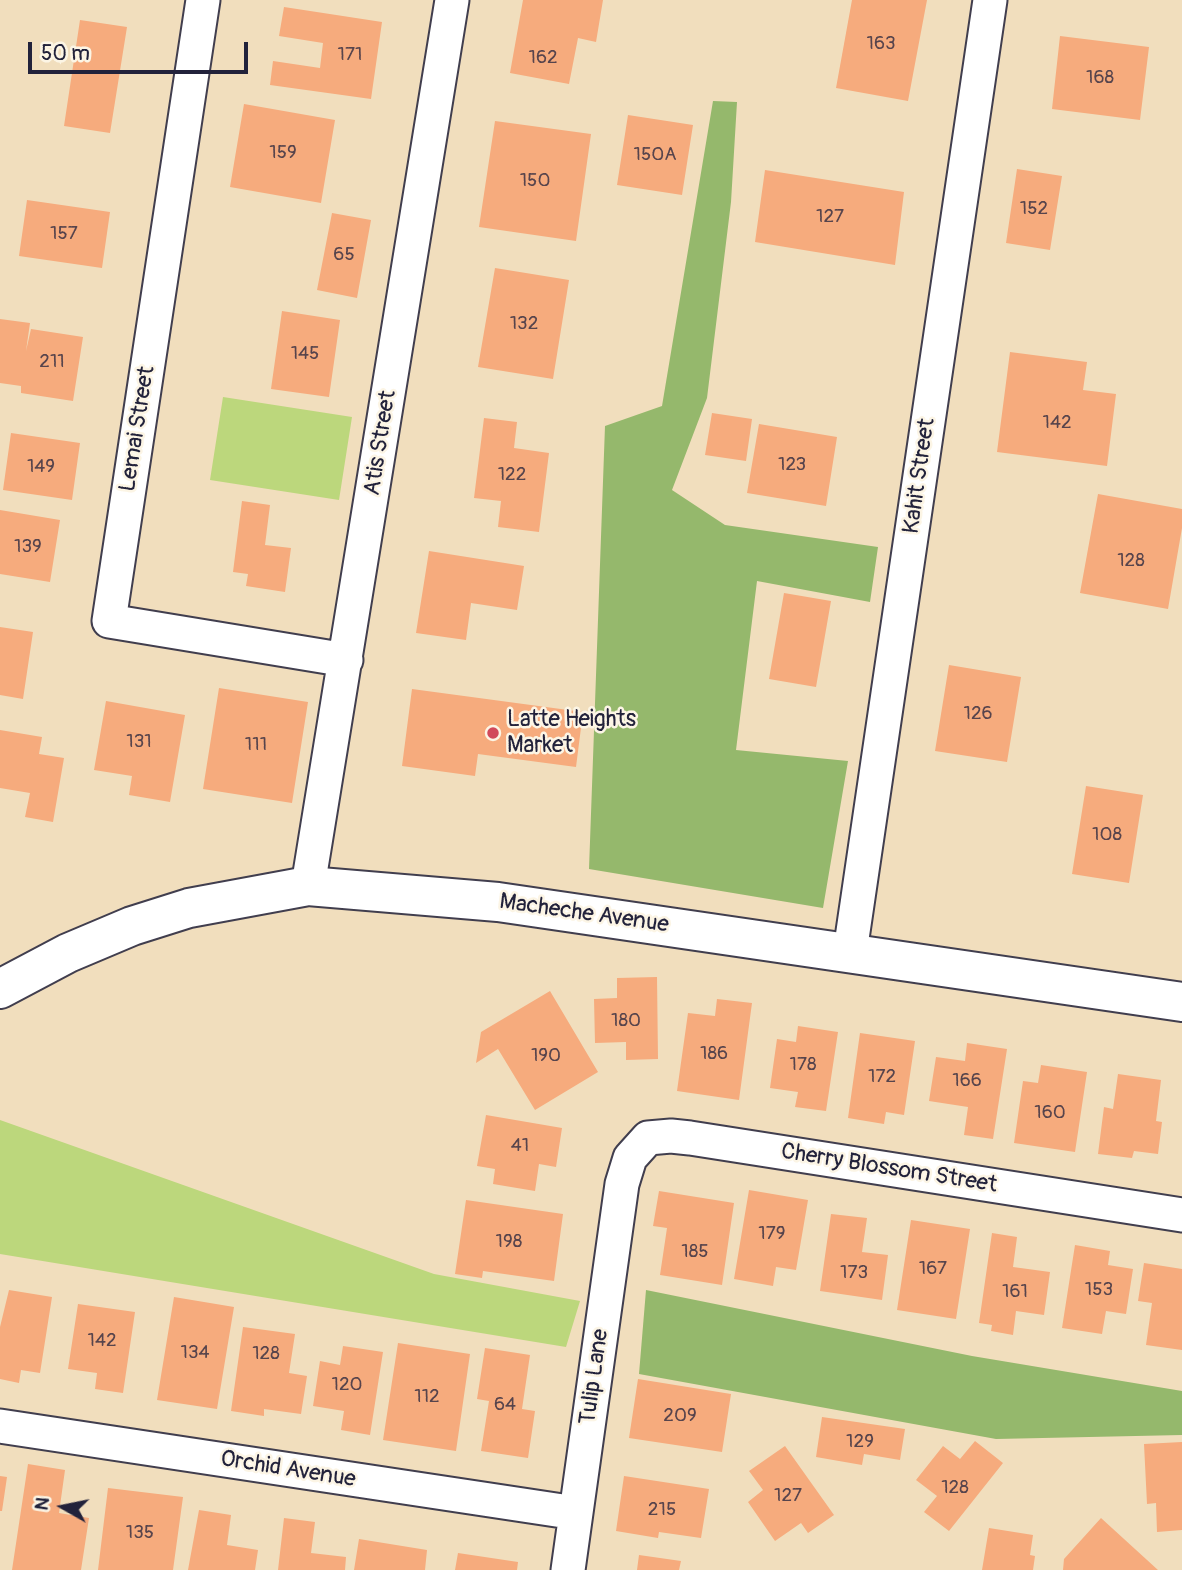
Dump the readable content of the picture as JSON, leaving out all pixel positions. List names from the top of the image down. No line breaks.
{"streets":{"main road":["Macheche Avenue"],"street":["Lemai Street","Atis Street","Kahit Street","Cherry Blossom Street","Tulip Lane","Orchid Avenue"]},"crossings":[["Lemai Street","Atis Street"],["Atis Street","Macheche Avenue"],["Kahit Street","Macheche Avenue"],["Cherry Blossom Street","Tulip Lane"],["Tulip Lane","Orchid Avenue"]],"places":["Latte Heights Market"],"house_numbers":["163","171","162","168","159","150A","150","152","127","157","65","132","145","211","142","123","149","122","139","128","126","131","111","108","180","186","190","178","172","166","160","41","179","198","185","167","173","153","161","142","134","128","120","112","64","209","129","128","127","215","135"],"scale_bar":"50 m","north":"left"}
